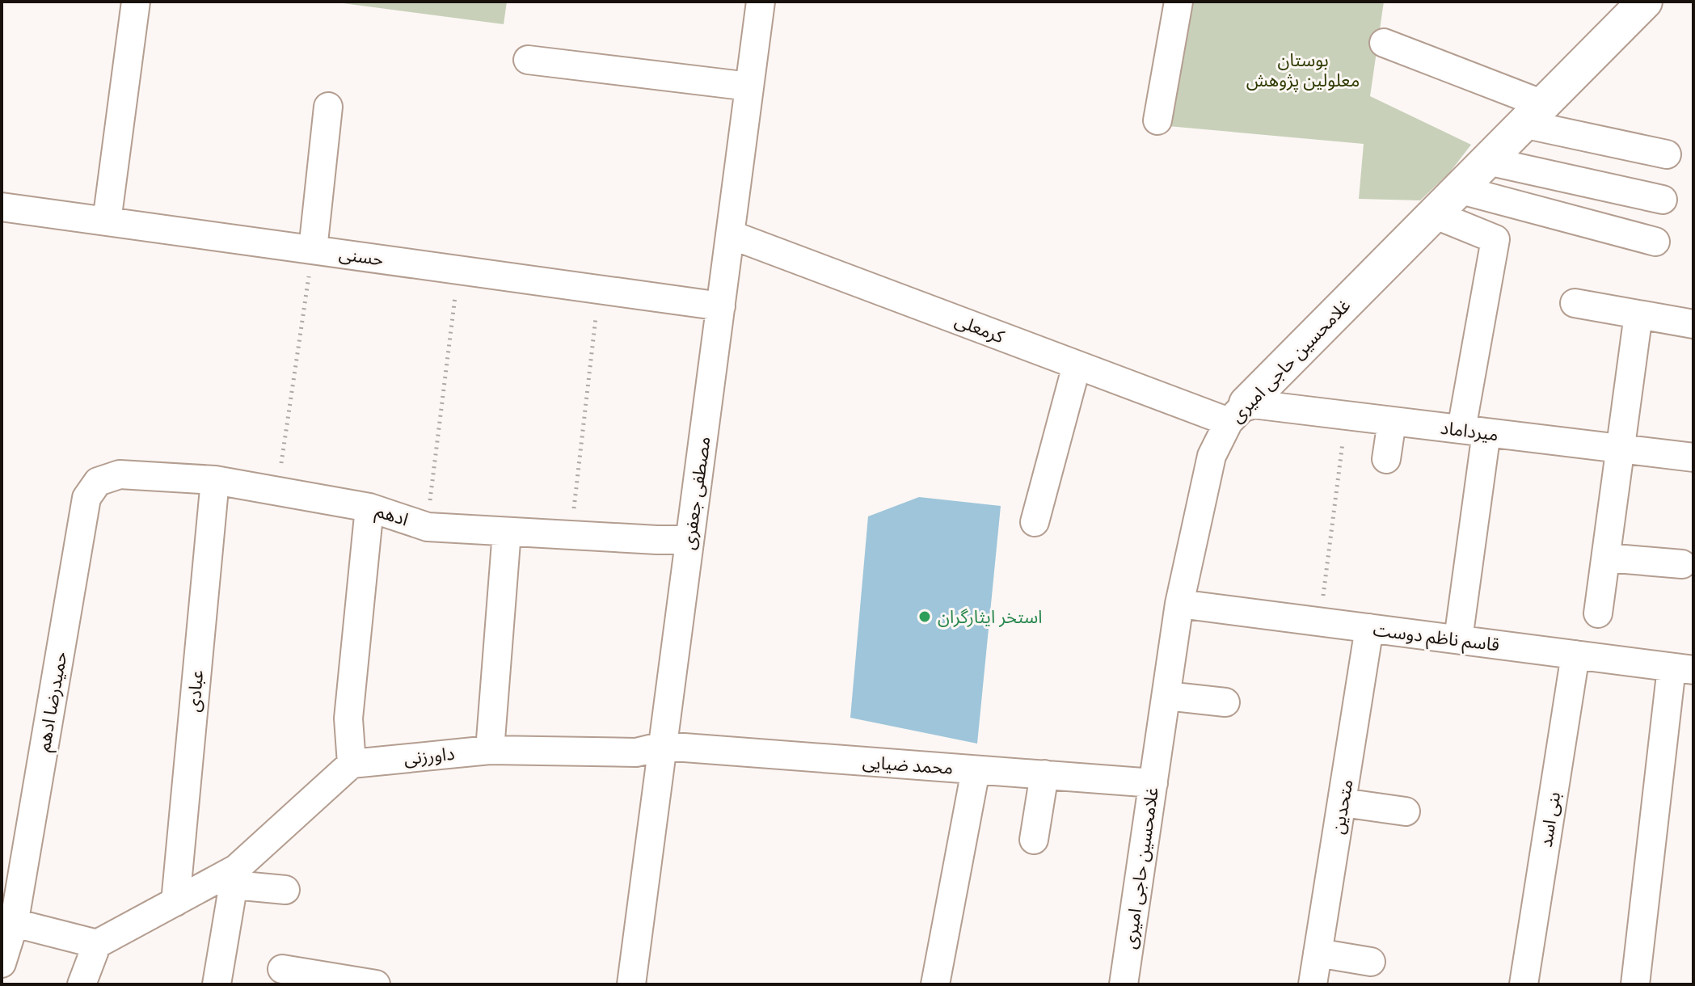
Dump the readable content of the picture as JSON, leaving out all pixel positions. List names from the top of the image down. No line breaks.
{"streets":{"street":["حسنی","کرمعلی","غلامحسین حاجی امیری","میرداماد","مصطفی جعفری","ادهم","قاسم ناظم دوست","عبادی","حمیدرضا ادهم","داورزنی","محمد ضیایی","متحدین","بنی اسد"]},"crossings":[["حسنی","مصطفی جعفری"],["کرمعلی","غلامحسین حاجی امیری"],["کرمعلی","میرداماد"],["کرمعلی","مصطفی جعفری"],["غلامحسین حاجی امیری","میرداماد"],["غلامحسین حاجی امیری","قاسم ناظم دوست"],["غلامحسین حاجی امیری","محمد ضیایی"],["مصطفی جعفری","ادهم"],["مصطفی جعفری","داورزنی"],["مصطفی جعفری","محمد ضیایی"],["ادهم","عبادی"],["ادهم","حمیدرضا ادهم"],["قاسم ناظم دوست","متحدین"],["قاسم ناظم دوست","بنی اسد"],["داورزنی","محمد ضیایی"]],"parks":["بوستان معلولین پژوهش"],"places":["استخر ایثارگران"]}
